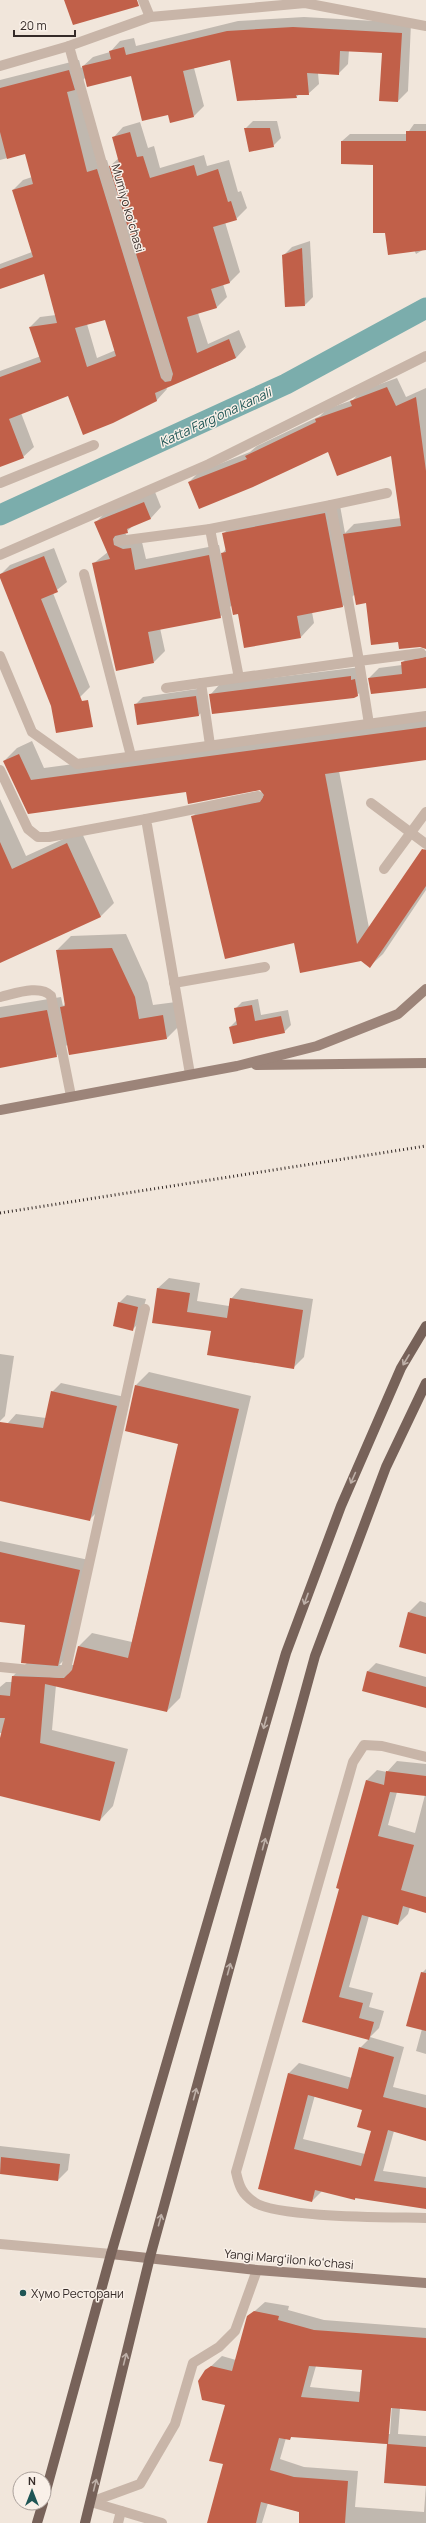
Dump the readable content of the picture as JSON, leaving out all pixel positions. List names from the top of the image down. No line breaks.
{"streets":{"main road":["Yangi Margʻilon koʻchasi"],"street":["Mumiyo koʻchasi"]},"water":["Katta Farg'ona kanali"],"places":["Хумо Ресторани"],"scale_bar":"20 m","north":"top"}
